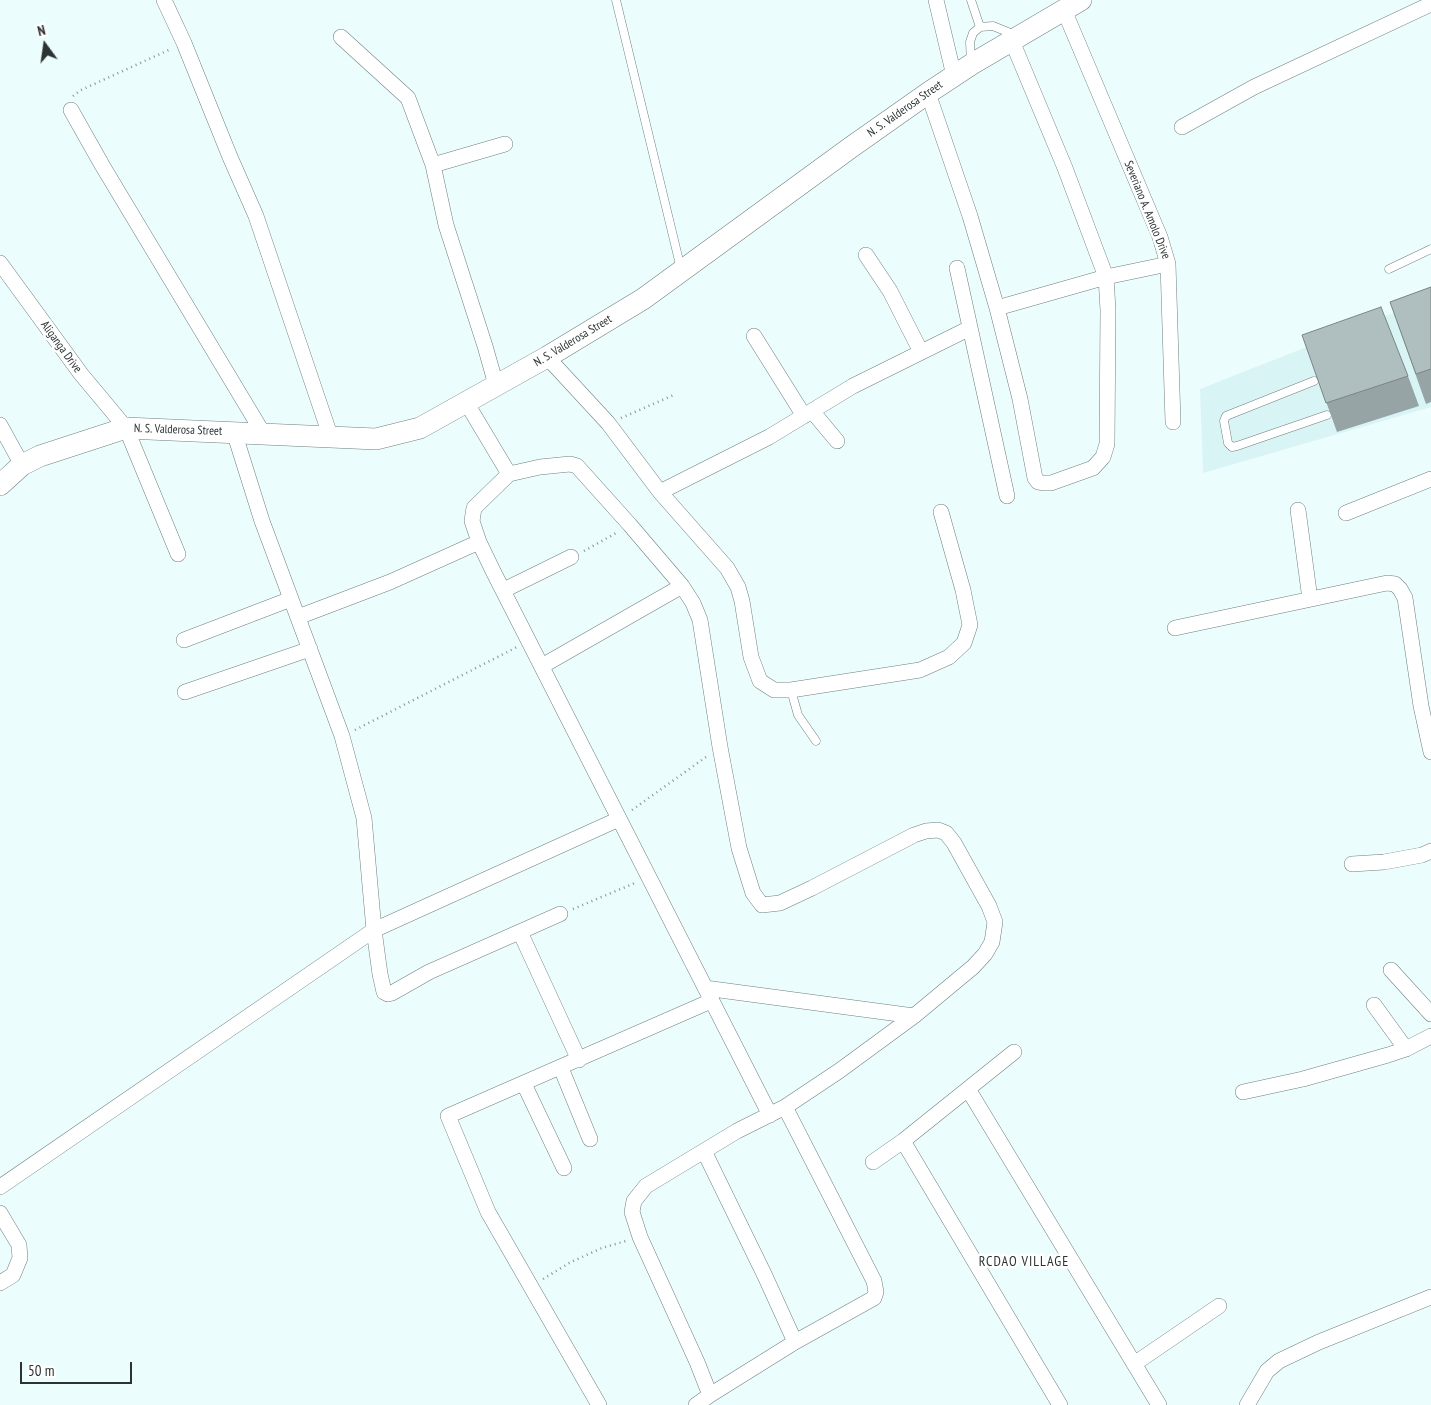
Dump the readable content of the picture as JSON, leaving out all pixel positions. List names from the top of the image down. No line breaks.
{"streets":{"main road":["N. S. Valderosa Street"],"street":["Severiano A. Amolo Drive","Aliganga Drive"]},"crossings":[["N. S. Valderosa Street","Severiano A. Amolo Drive"],["N. S. Valderosa Street","Aliganga Drive"]],"districts":["RCDAO VILLAGE"],"scale_bar":"50 m","north":"top"}
